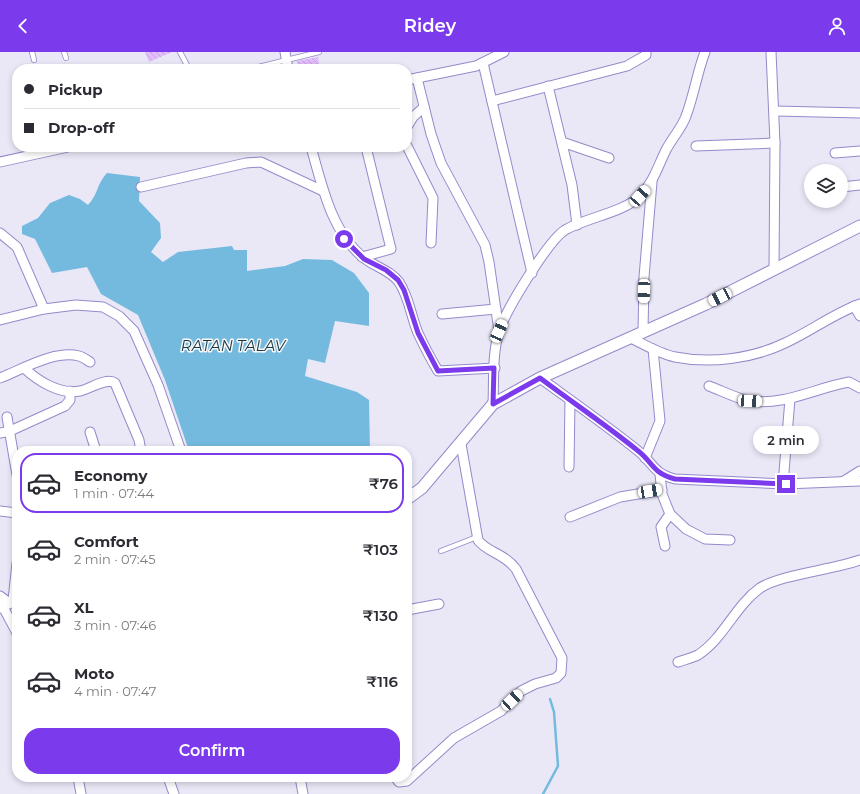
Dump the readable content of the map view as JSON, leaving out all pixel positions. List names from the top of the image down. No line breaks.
{"water":["RATAN TALAV"],"page":{"header":"Ridey","banner":["Pickup","Drop-off"],"bubble":"2 min","list":[{"name":"Economy","note":"1 min · 07:44","value":"₹76"},{"name":"Comfort","note":"2 min · 07:45","value":"₹103"},{"name":"XL","note":"3 min · 07:46","value":"₹130"},{"name":"Moto","note":"4 min · 07:47","value":"₹116"}],"buttons":"Confirm"}}
